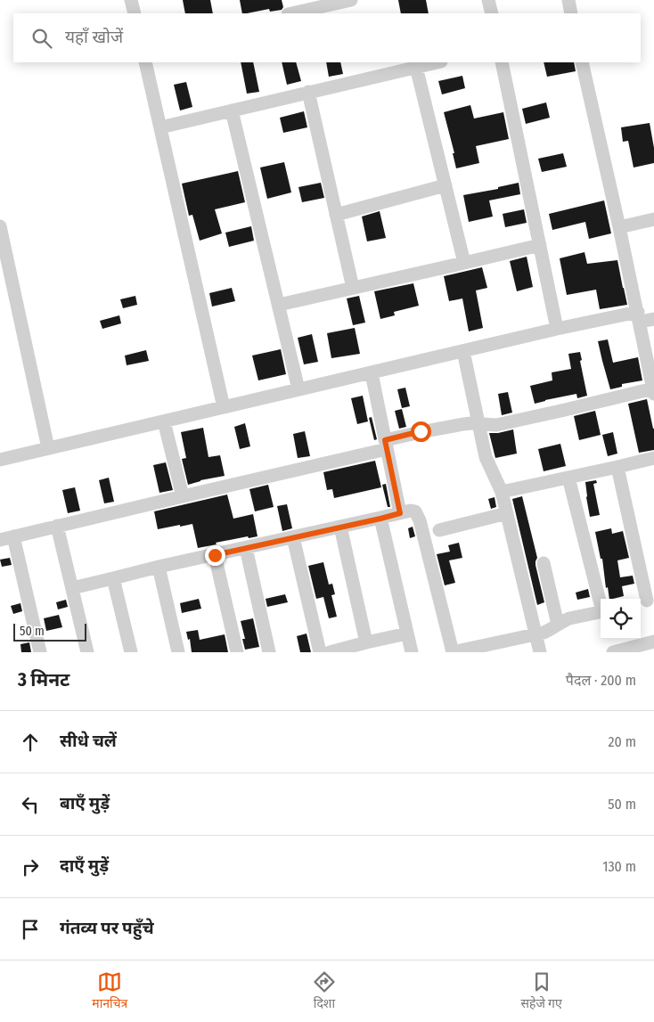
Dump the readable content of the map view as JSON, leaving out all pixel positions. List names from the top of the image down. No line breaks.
{"scale_bar":"50 m","page":{"search":"यहाँ खोजें","scale":"50 m","heading":["3 मिनट","पैदल · 200 m"],"list":[["सीधे चलें","20 m"],["बाएँ मुड़ें","50 m"],["दाएँ मुड़ें","130 m"],"गंतव्य पर पहुँचे"],"nav":["मानचित्र","दिशा","सहेजे गए"]}}
